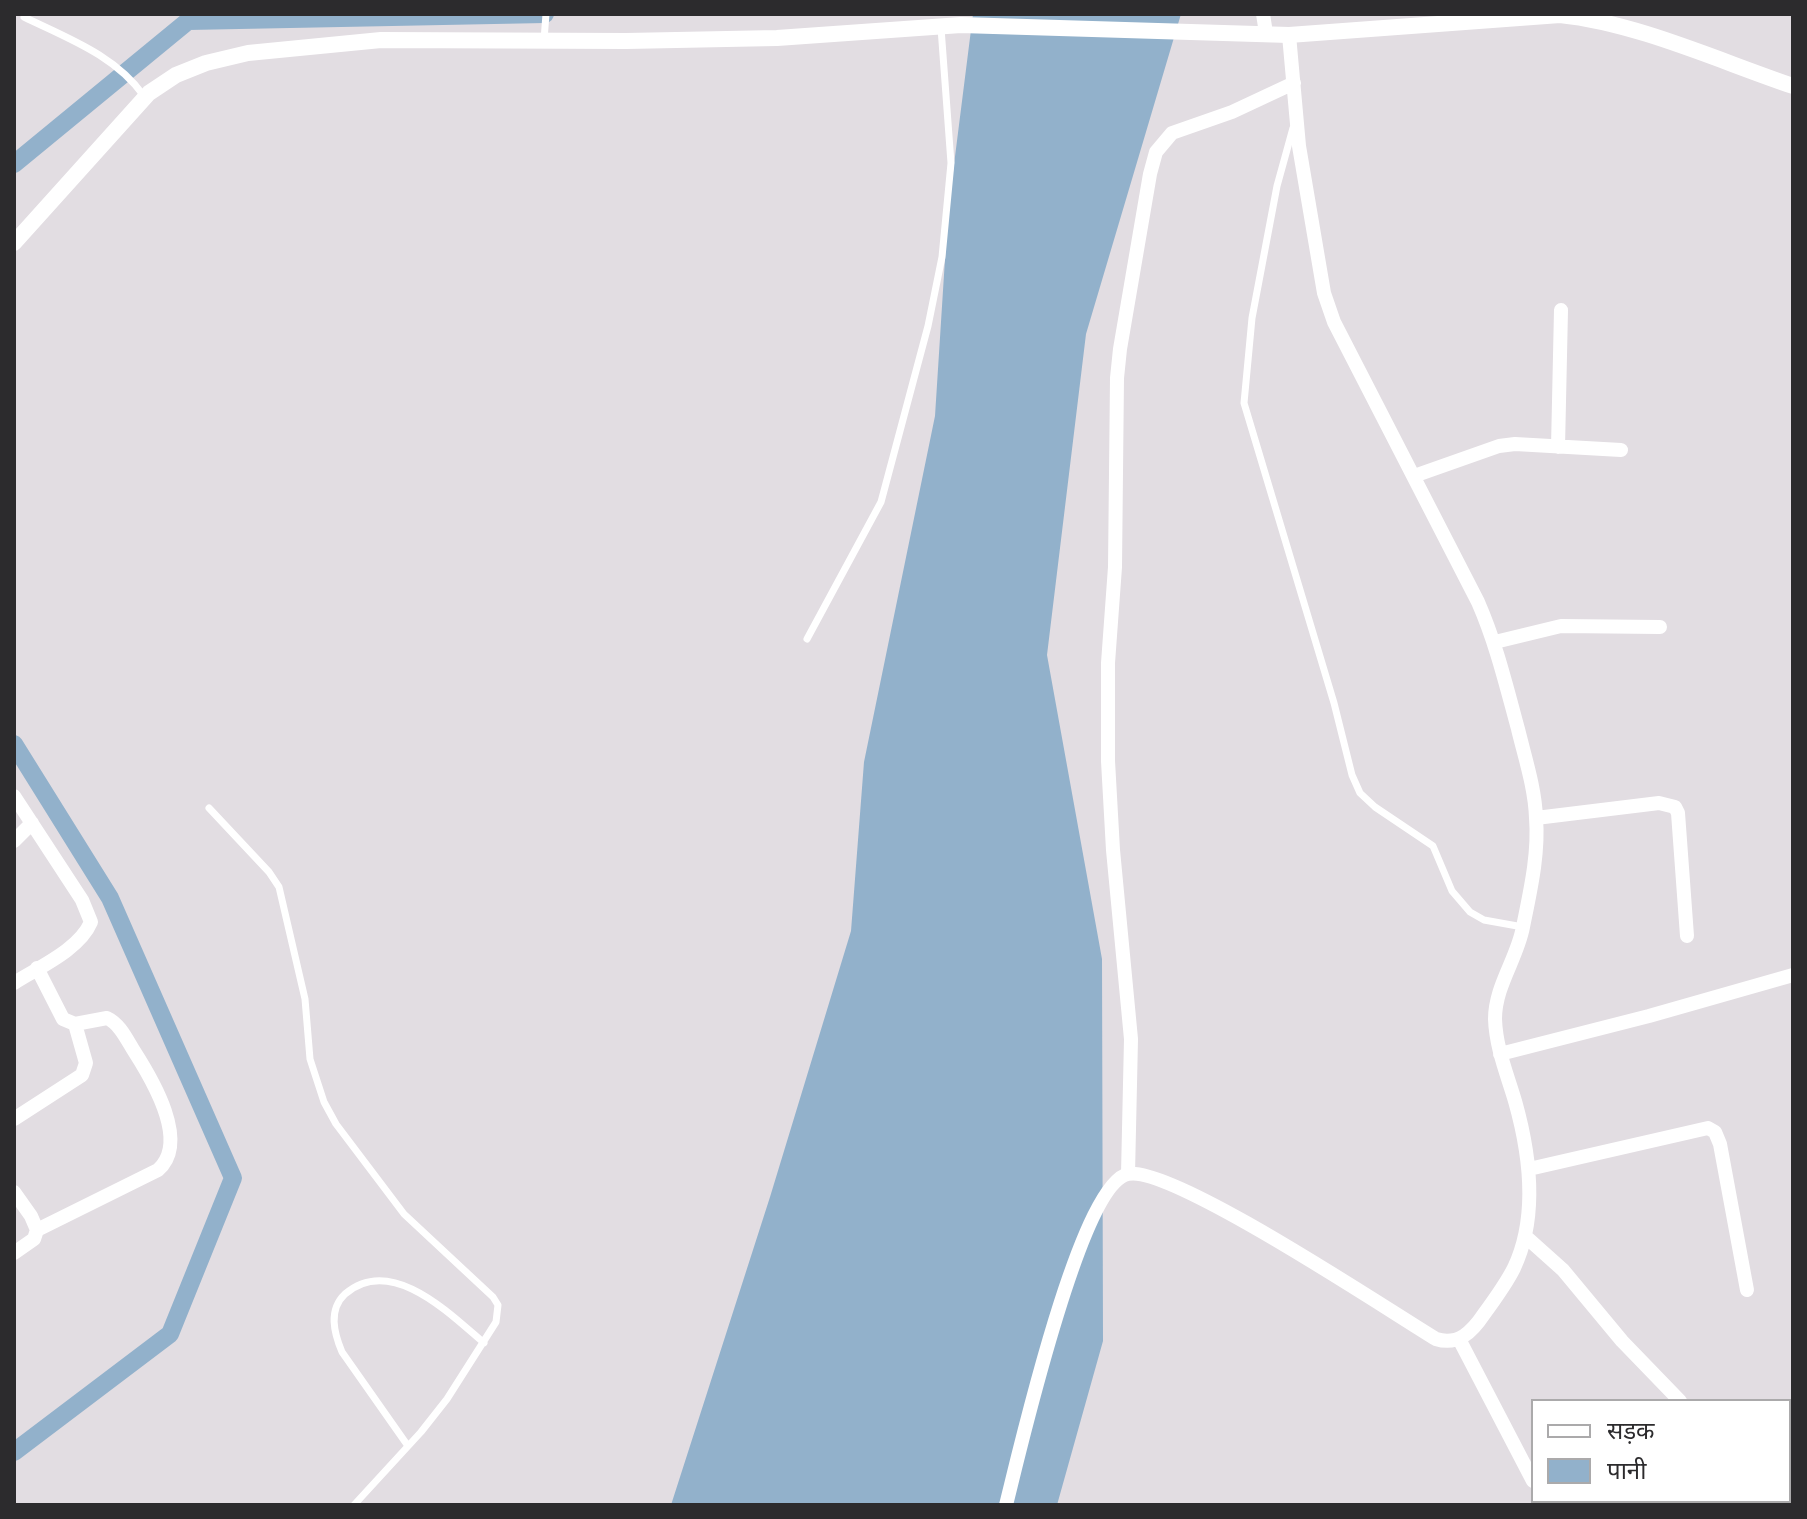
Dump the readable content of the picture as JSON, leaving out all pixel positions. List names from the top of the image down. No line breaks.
{"legend":["सड़क","पानी"]}
